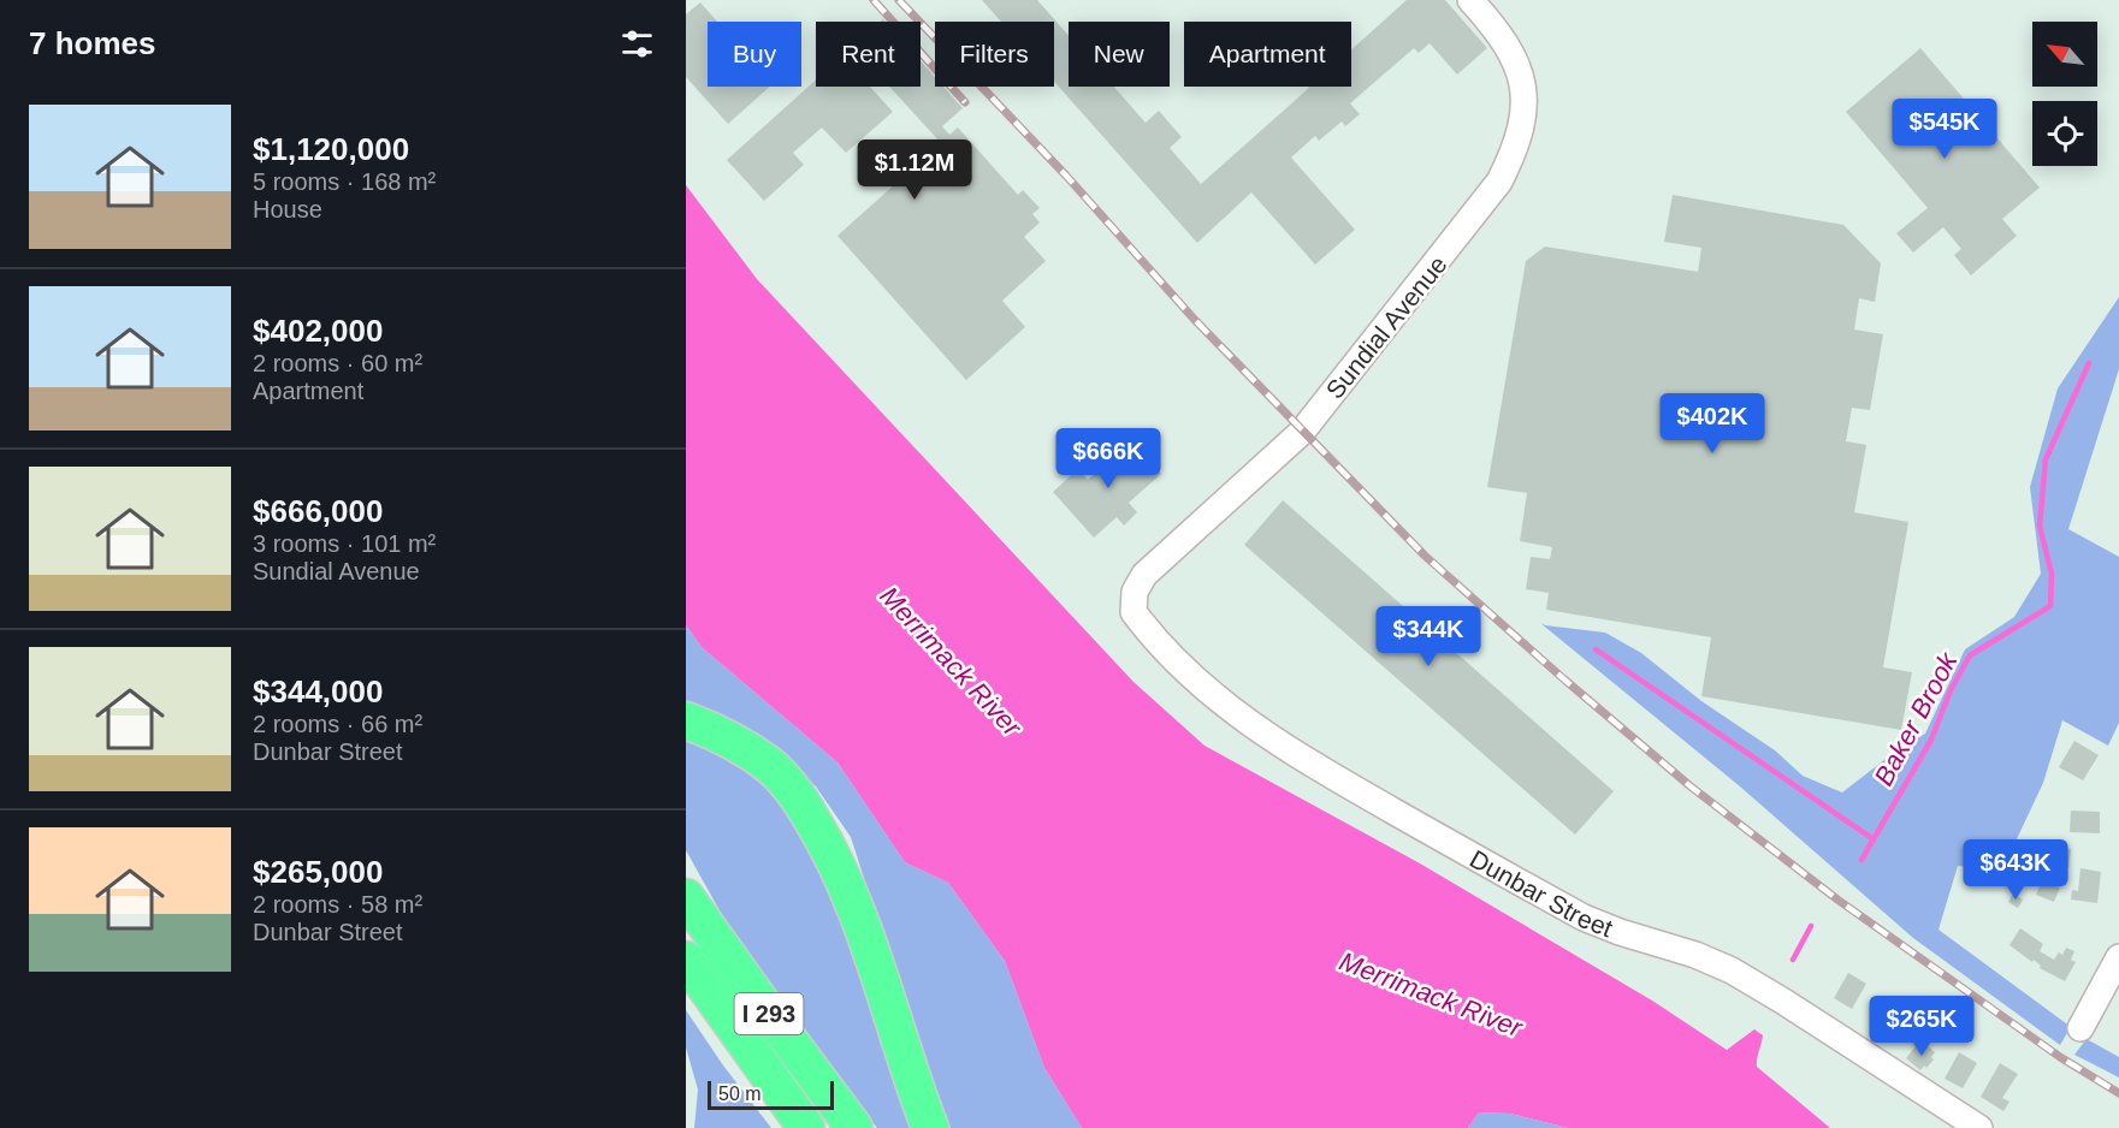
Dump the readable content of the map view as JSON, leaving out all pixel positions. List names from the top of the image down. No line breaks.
{"streets":{"highway":["I 293"],"street":["Sundial Avenue","Dunbar Street"]},"crossings":[["Sundial Avenue","Dunbar Street"]],"water":["Merrimack River","Baker Brook"],"scale_bar":"50 m","north":"top left","page":{"heading":"7 homes","chip":["Buy","Rent","Filters","New","Apartment"],"list":[{"name":"$1,120,000","note":"5 rooms · 168 m² · House"},{"name":"$402,000","note":"2 rooms · 60 m² · Apartment"},{"name":"$666,000","note":"3 rooms · 101 m² · Sundial Avenue"},{"name":"$344,000","note":"2 rooms · 66 m² · Dunbar Street"},{"name":"$265,000","note":"2 rooms · 58 m² · Dunbar Street"}],"price":["$545K","$1.12M","$402K","$666K","$344K","$643K","$265K"],"scale":"50 m"}}
